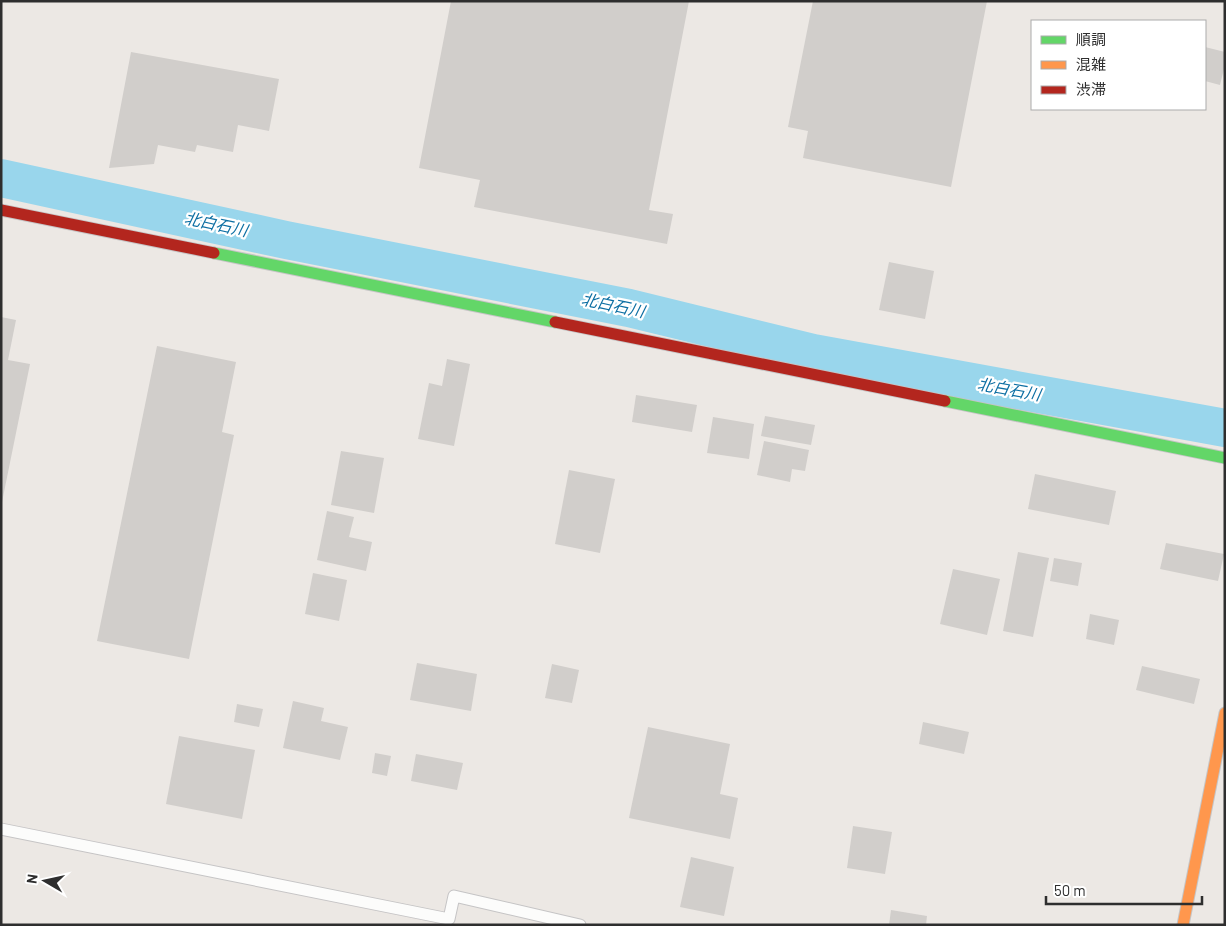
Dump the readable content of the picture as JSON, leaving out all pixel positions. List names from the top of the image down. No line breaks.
{"water":["北白石川"],"legend":["順調","混雑","渋滞"],"scale_bar":"50 m","north":"left"}
